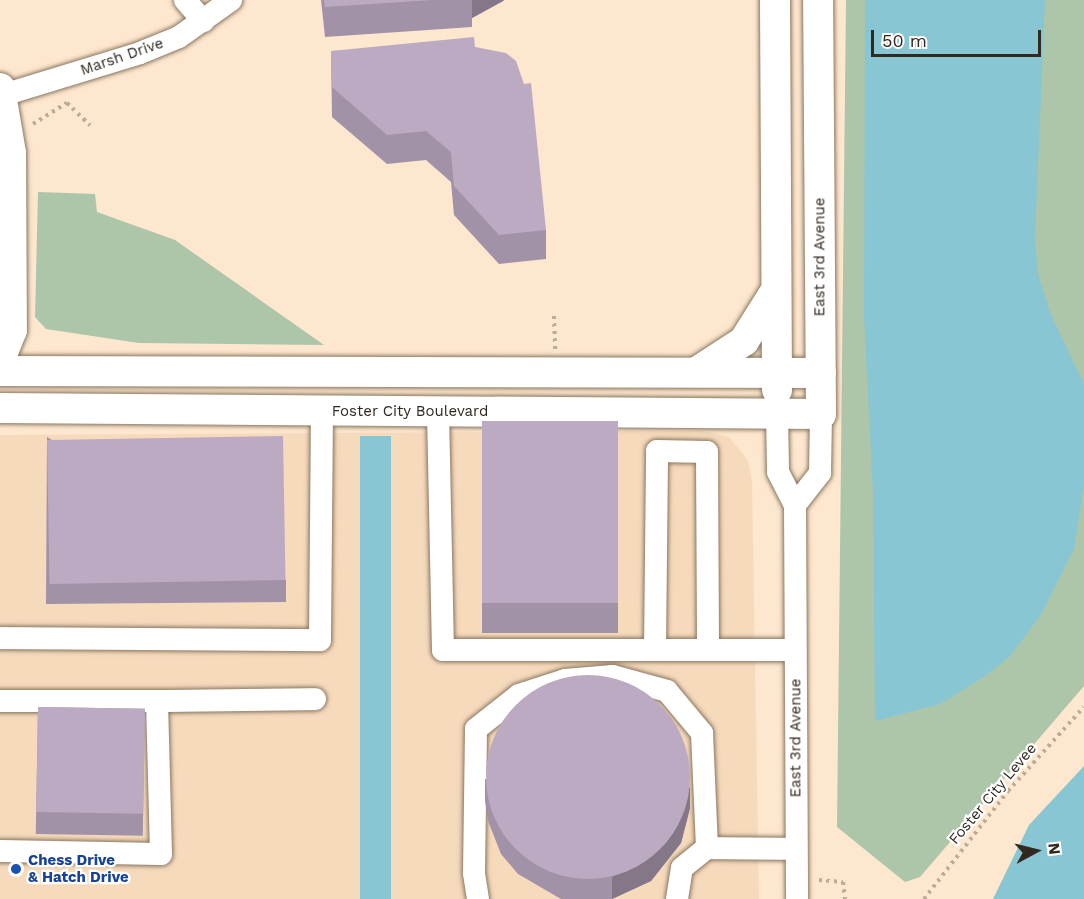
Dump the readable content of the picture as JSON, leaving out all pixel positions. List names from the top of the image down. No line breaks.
{"streets":{"main road":["East 3rd Avenue","Foster City Boulevard"],"street":["Marsh Drive"],"path":["Foster City Levee"]},"crossings":[["East 3rd Avenue","Foster City Boulevard"]],"places":["Chess Drive & Hatch Drive"],"scale_bar":"50 m","north":"right"}
